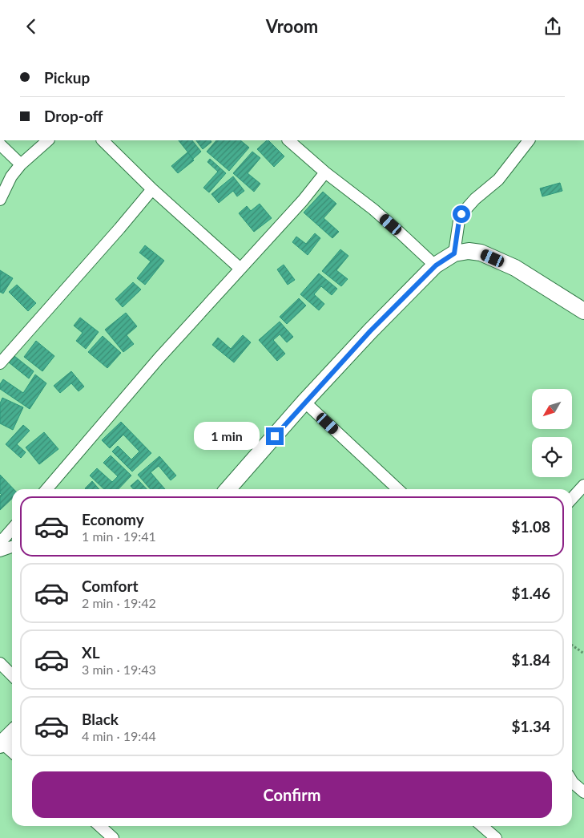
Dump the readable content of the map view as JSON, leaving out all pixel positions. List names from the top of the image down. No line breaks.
{"north":"bottom left","page":{"header":"Vroom","banner":["Pickup","Drop-off"],"bubble":"1 min","list":[{"name":"Economy","note":"1 min · 19:41","value":"$1.08"},{"name":"Comfort","note":"2 min · 19:42","value":"$1.46"},{"name":"XL","note":"3 min · 19:43","value":"$1.84"},{"name":"Black","note":"4 min · 19:44","value":"$1.34"}],"buttons":"Confirm"}}
